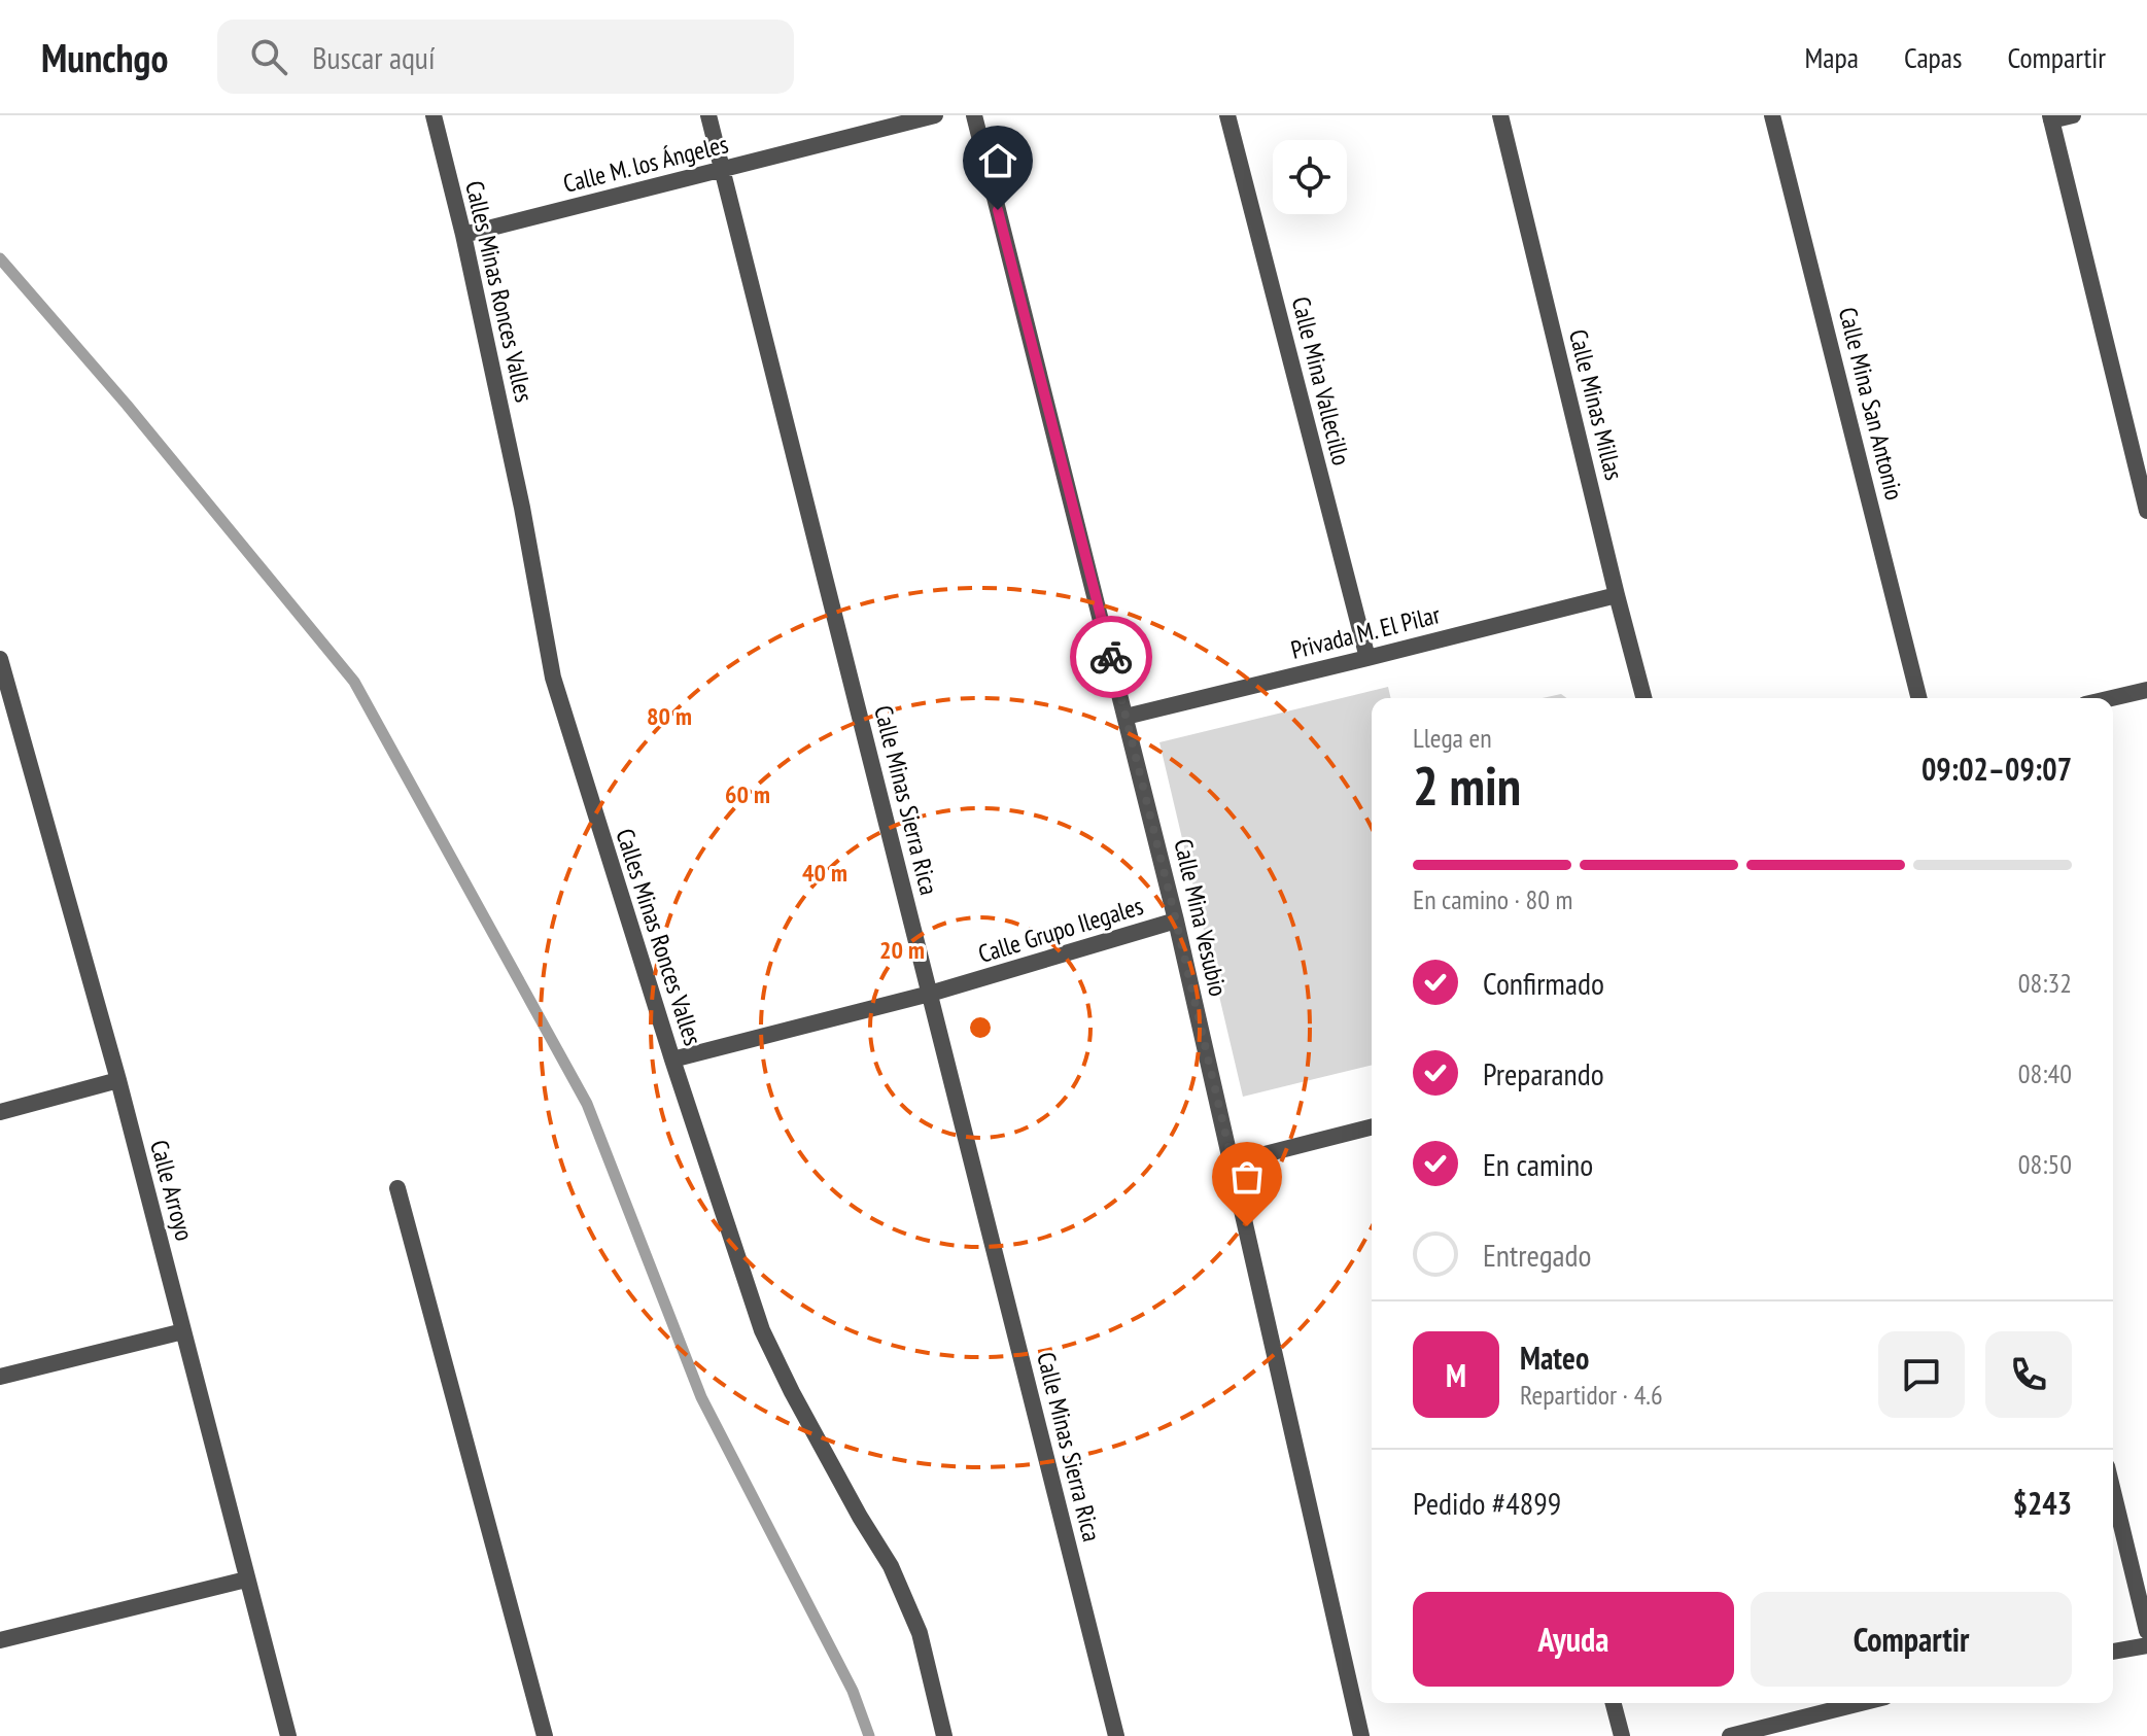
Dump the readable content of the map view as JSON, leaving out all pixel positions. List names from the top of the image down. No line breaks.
{"streets":{"street":["Calle M. los Ángeles","Calles Minas Ronces Valles","Calle Mina Vallecillo","Calle Mina San Antonio","Calle Minas Millas","Privada M. El Pilar","Calle Minas Sierra Rica","Calle Mina Vesubio","Calle Grupo Ilegales","Calle Arroyo"]},"crossings":[["Calle M. los Ángeles","Calles Minas Ronces Valles"],["Calle M. los Ángeles","Calle Minas Sierra Rica"],["Calles Minas Ronces Valles","Calle Grupo Ilegales"],["Calle Mina Vallecillo","Privada M. El Pilar"],["Calle Minas Millas","Privada M. El Pilar"],["Privada M. El Pilar","Calle Mina Vesubio"],["Calle Minas Sierra Rica","Calle Grupo Ilegales"],["Calle Mina Vesubio","Calle Grupo Ilegales"]],"page":{"header":"Munchgo","search":"Buscar aquí","nav":["Mapa","Capas","Compartir"],"heading":["2 min","Llega en","09:02–09:07"],"panel":["Mateo","Repartidor · 4.6","Pedido #4899","$243"],"bar":"En camino · 80 m","list":[["Confirmado","08:32"],["Preparando","08:40"],["En camino","08:50"],"Entregado"],"round":"M","buttons":["Ayuda","Compartir"]},"rings":["80 m","60 m","40 m","20 m"]}
